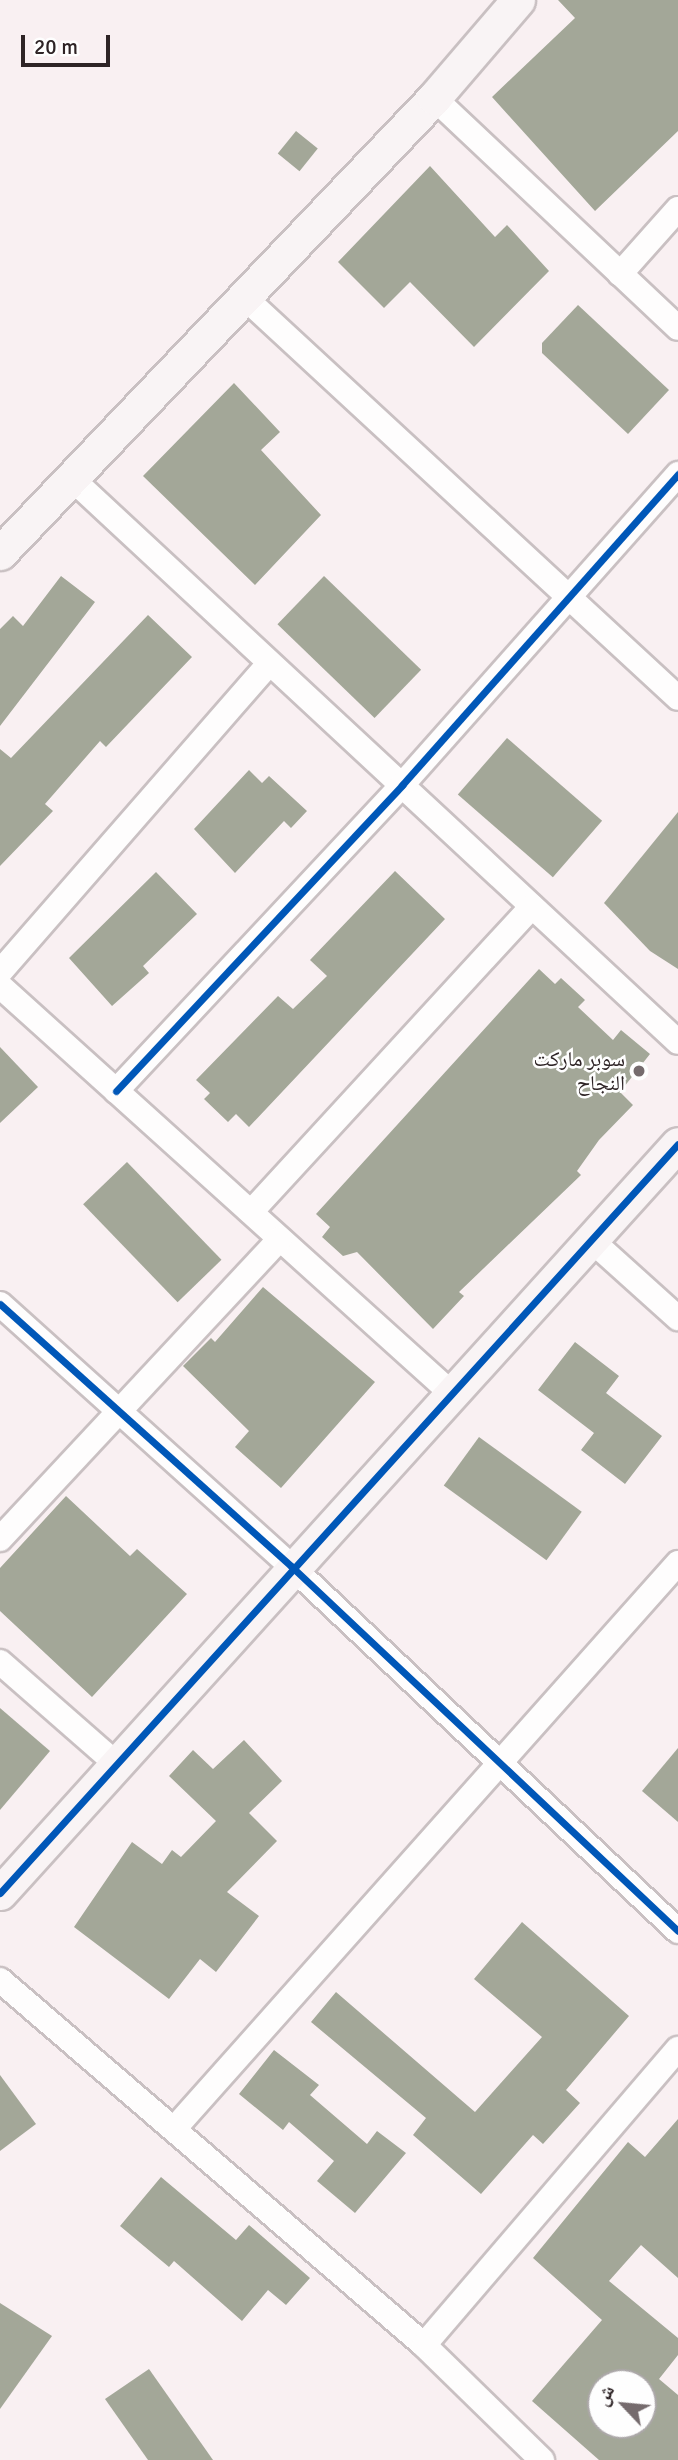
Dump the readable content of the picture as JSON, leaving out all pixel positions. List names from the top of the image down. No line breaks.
{"places":["سوبر ماركت النجاح"],"scale_bar":"20 m","north":"top left"}
